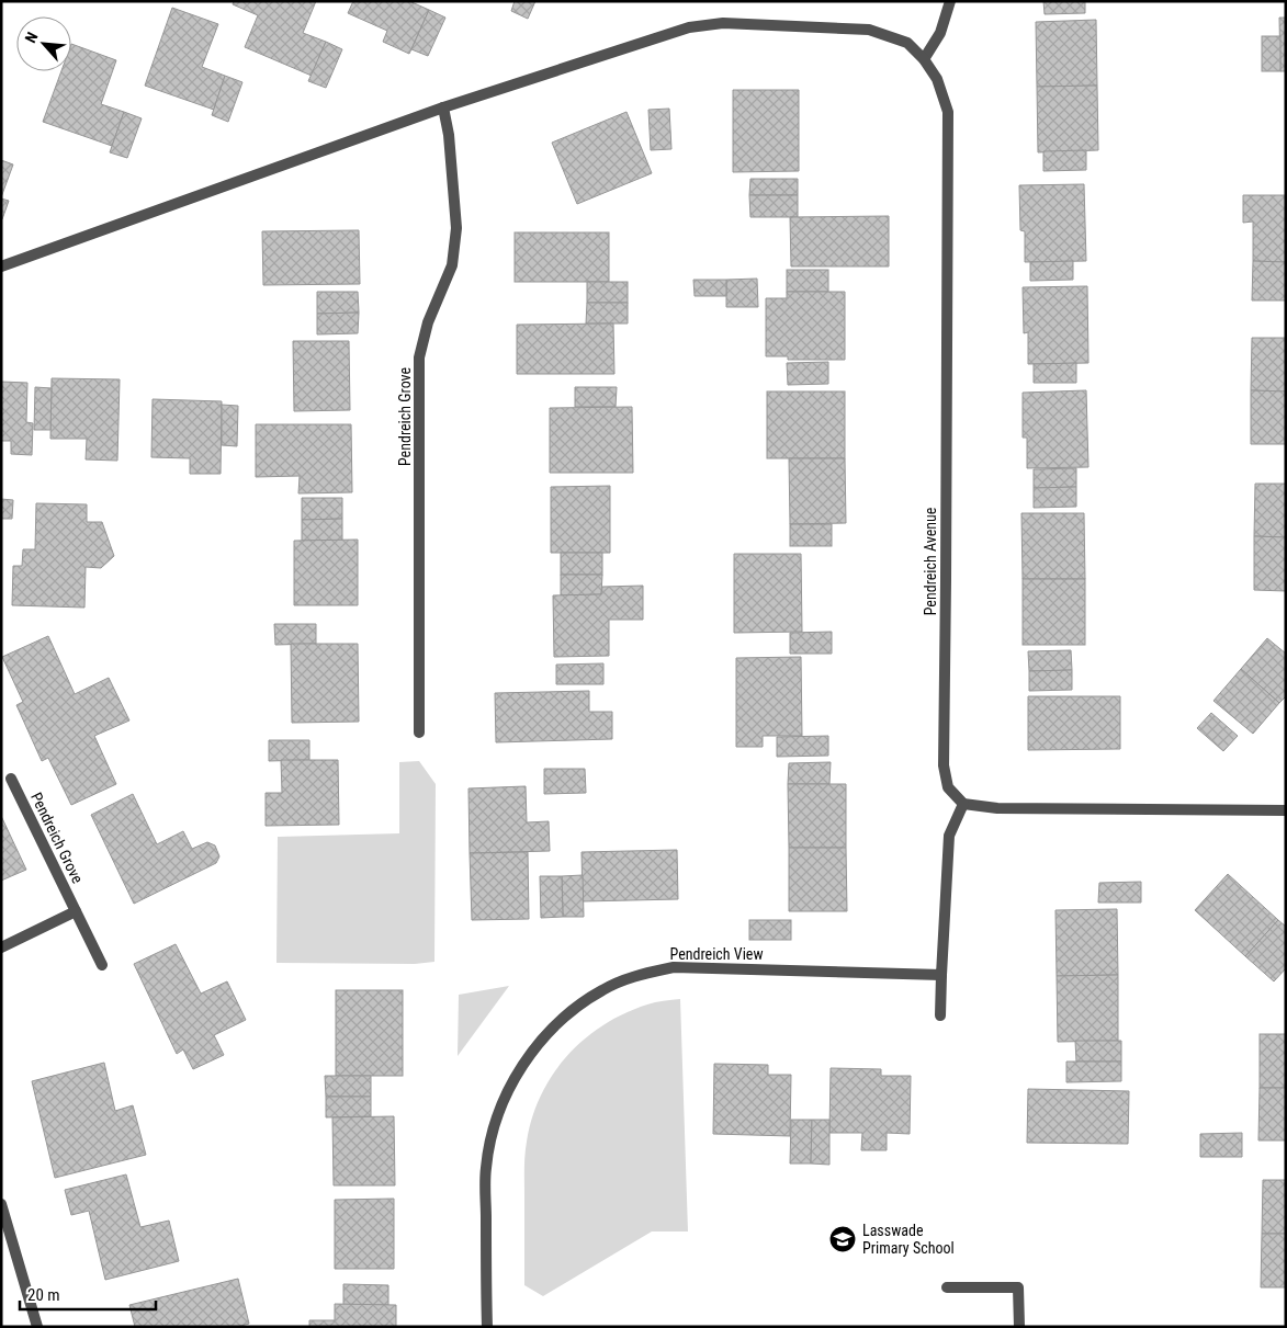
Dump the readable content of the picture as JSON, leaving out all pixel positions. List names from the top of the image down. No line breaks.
{"streets":{"street":["Pendreich Grove","Pendreich Avenue","Pendreich View"]},"places":{"school or university":["Lasswade Primary School"]},"scale_bar":"20 m","north":"top left"}
